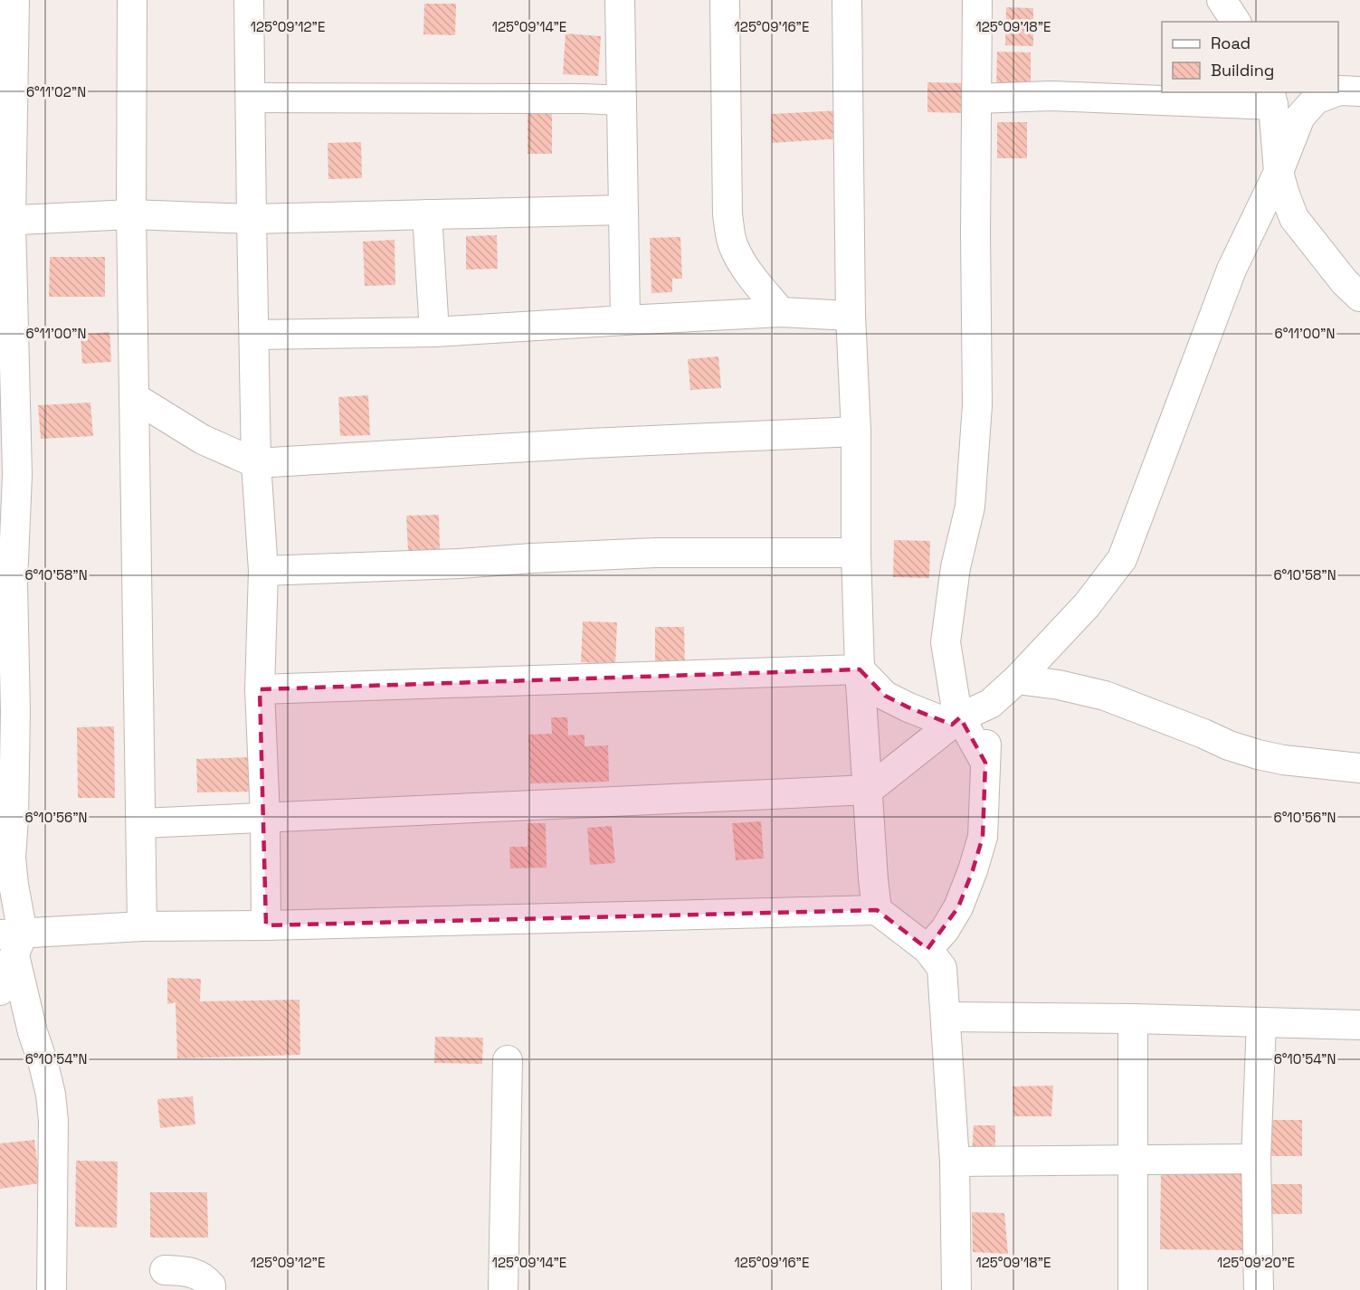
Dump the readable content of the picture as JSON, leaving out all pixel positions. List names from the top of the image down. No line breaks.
{"legend":["Road","Building"],"coordinates":["125°09'12\"E","125°09'14\"E","125°09'16\"E","125°09'18\"E","6°11'02\"N","6°11'00\"N","6°10'58\"N","6°10'56\"N","6°10'54\"N","125°09'20\"E"]}
